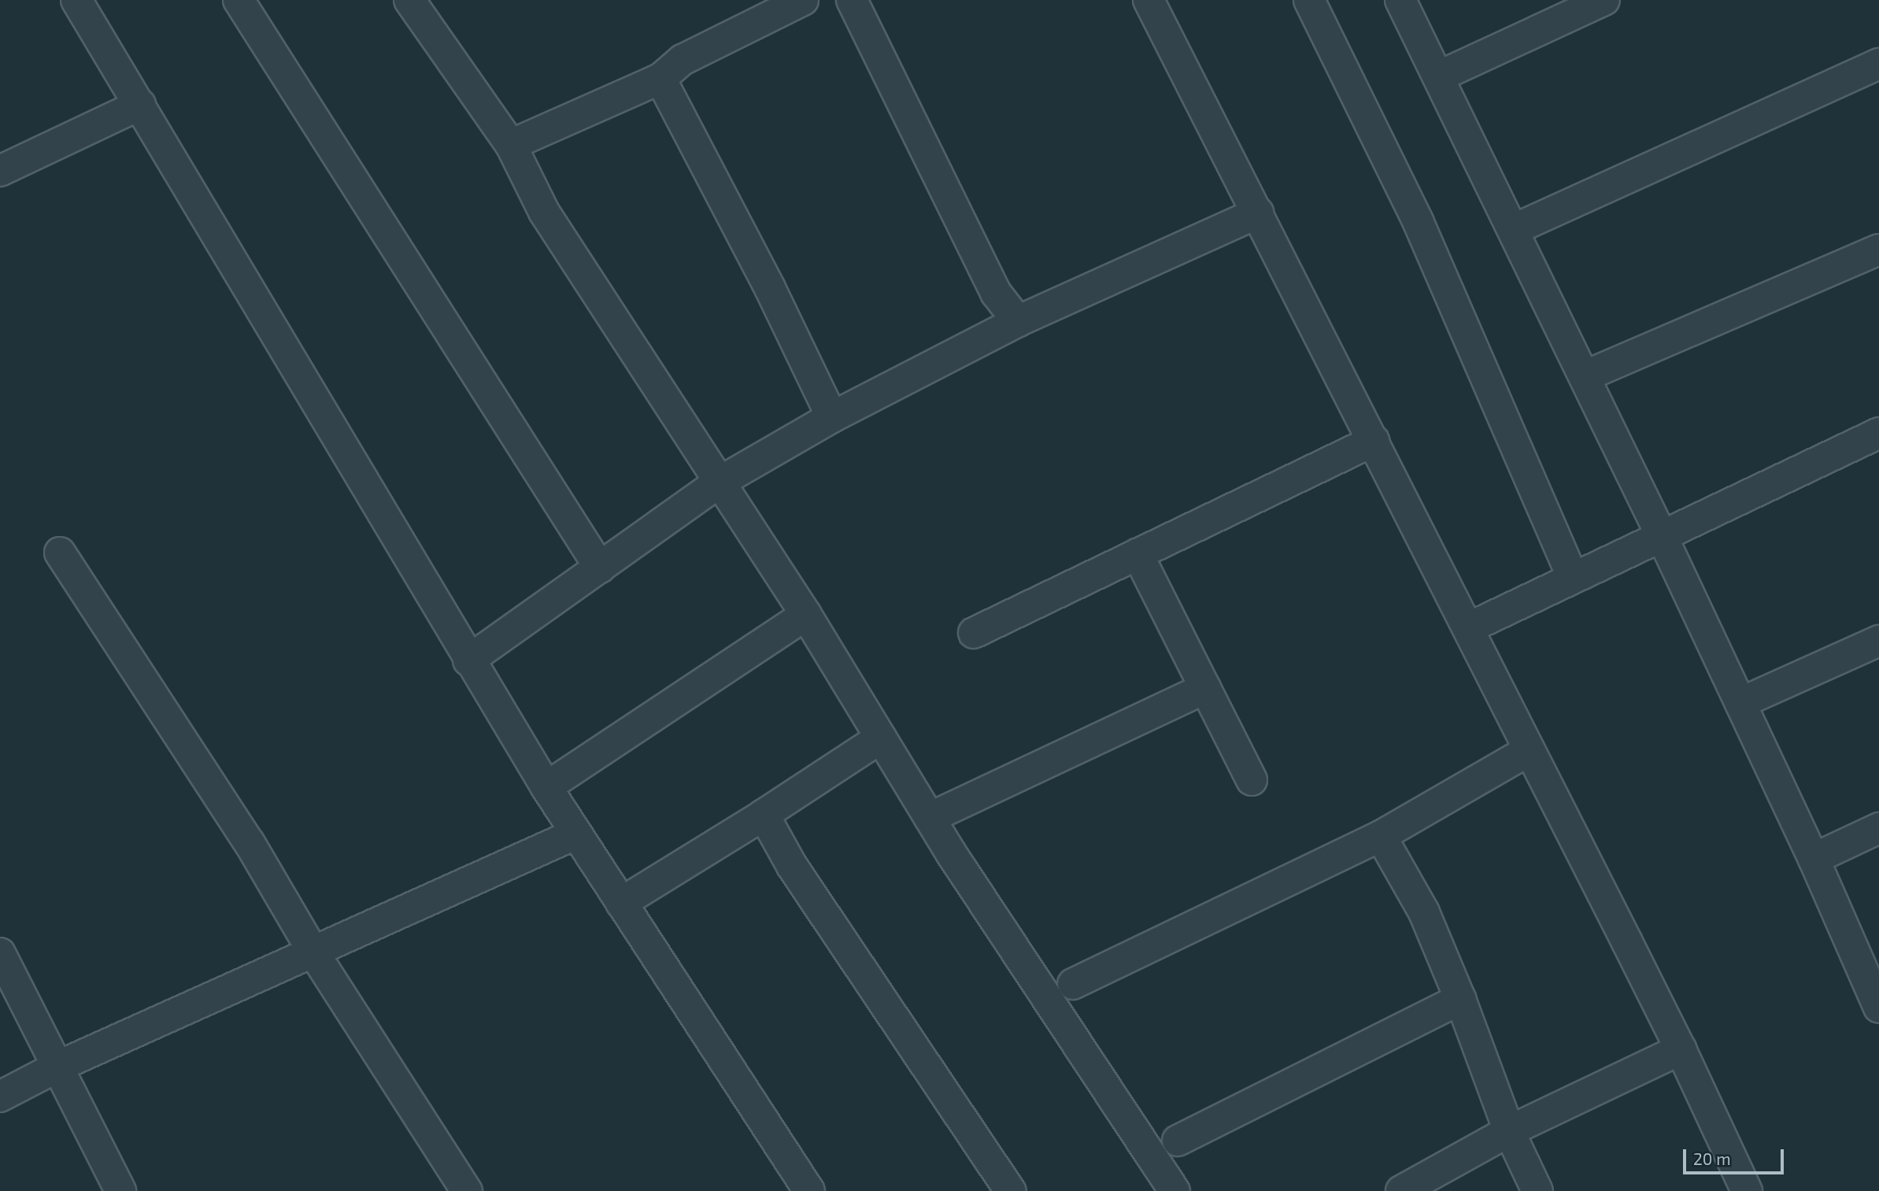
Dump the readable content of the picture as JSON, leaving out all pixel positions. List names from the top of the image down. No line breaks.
{"scale_bar":"20 m"}
